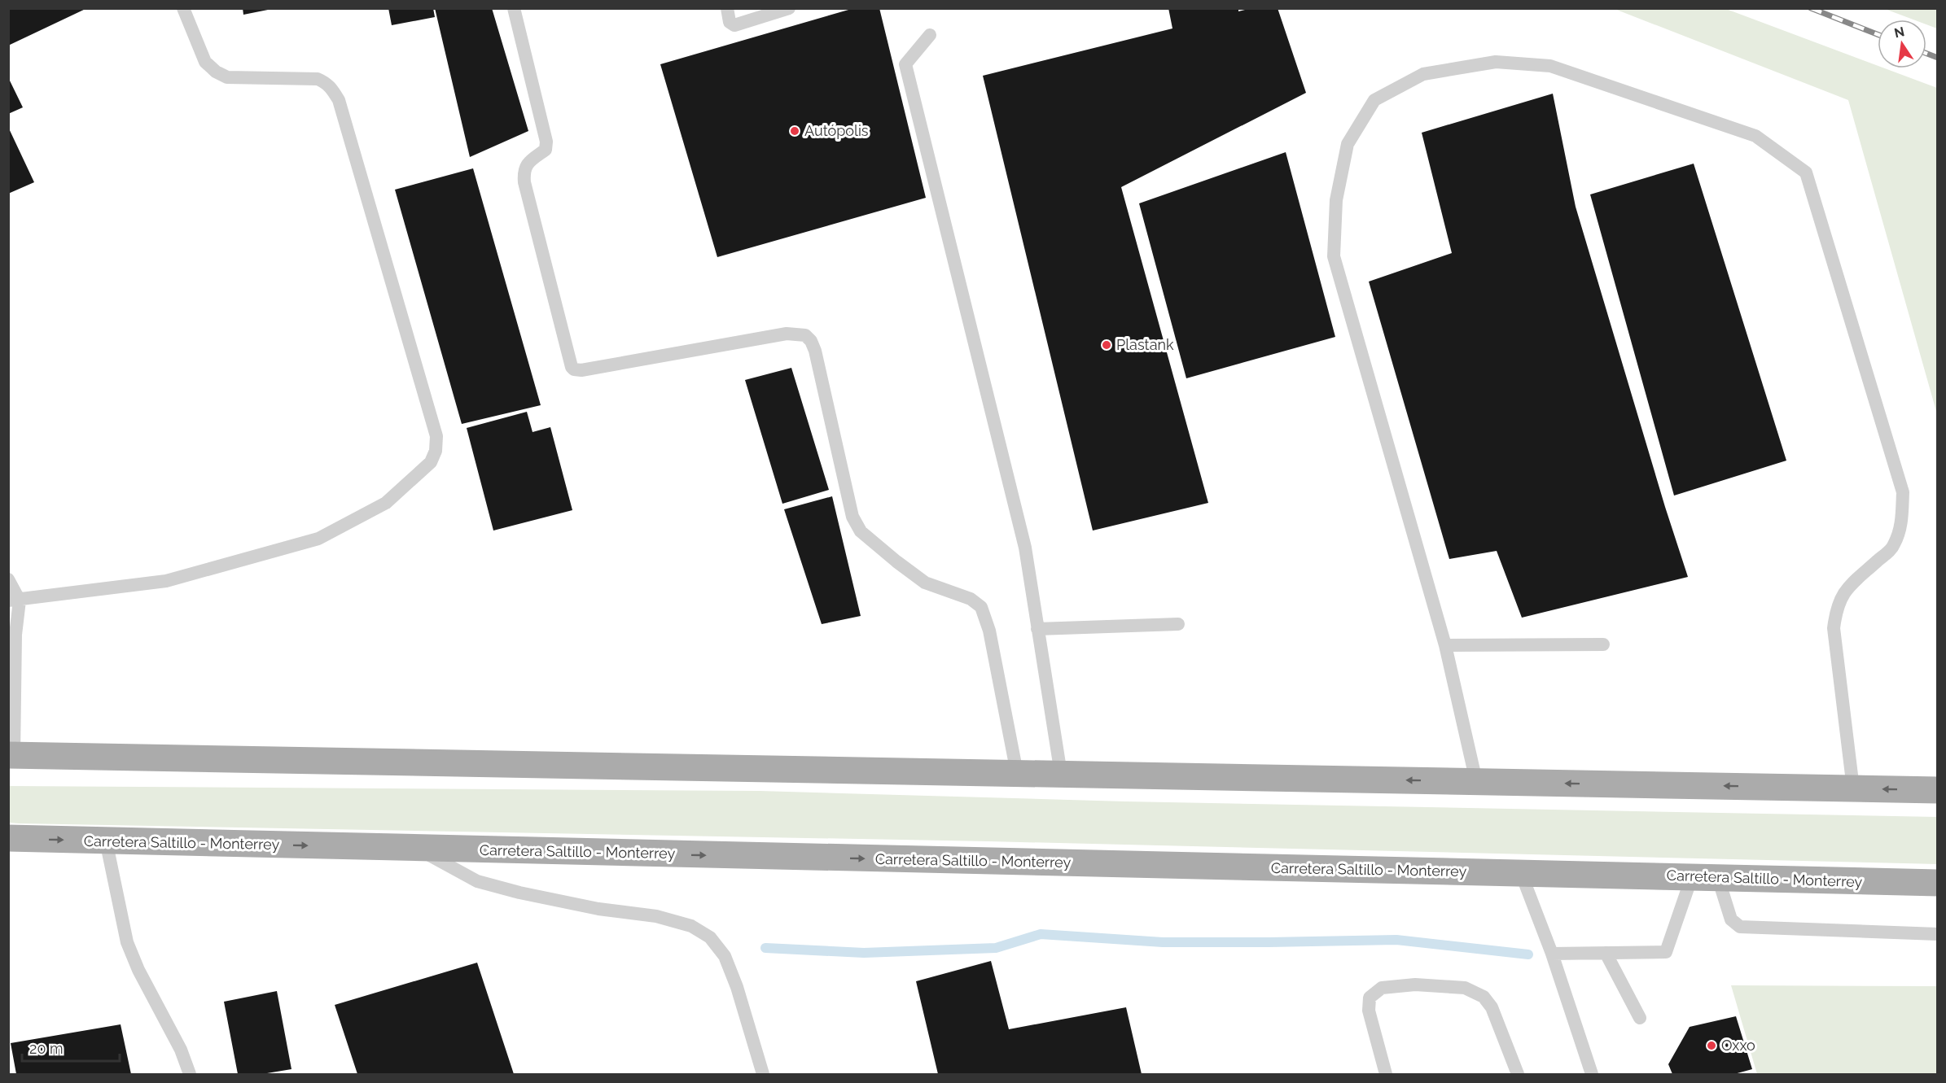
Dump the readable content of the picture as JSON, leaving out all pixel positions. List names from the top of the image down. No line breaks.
{"streets":{"main road":["Carretera Saltillo - Monterrey"]},"places":["Autópolis","Plastank","Oxxo"],"scale_bar":"20 m","north":"top"}
